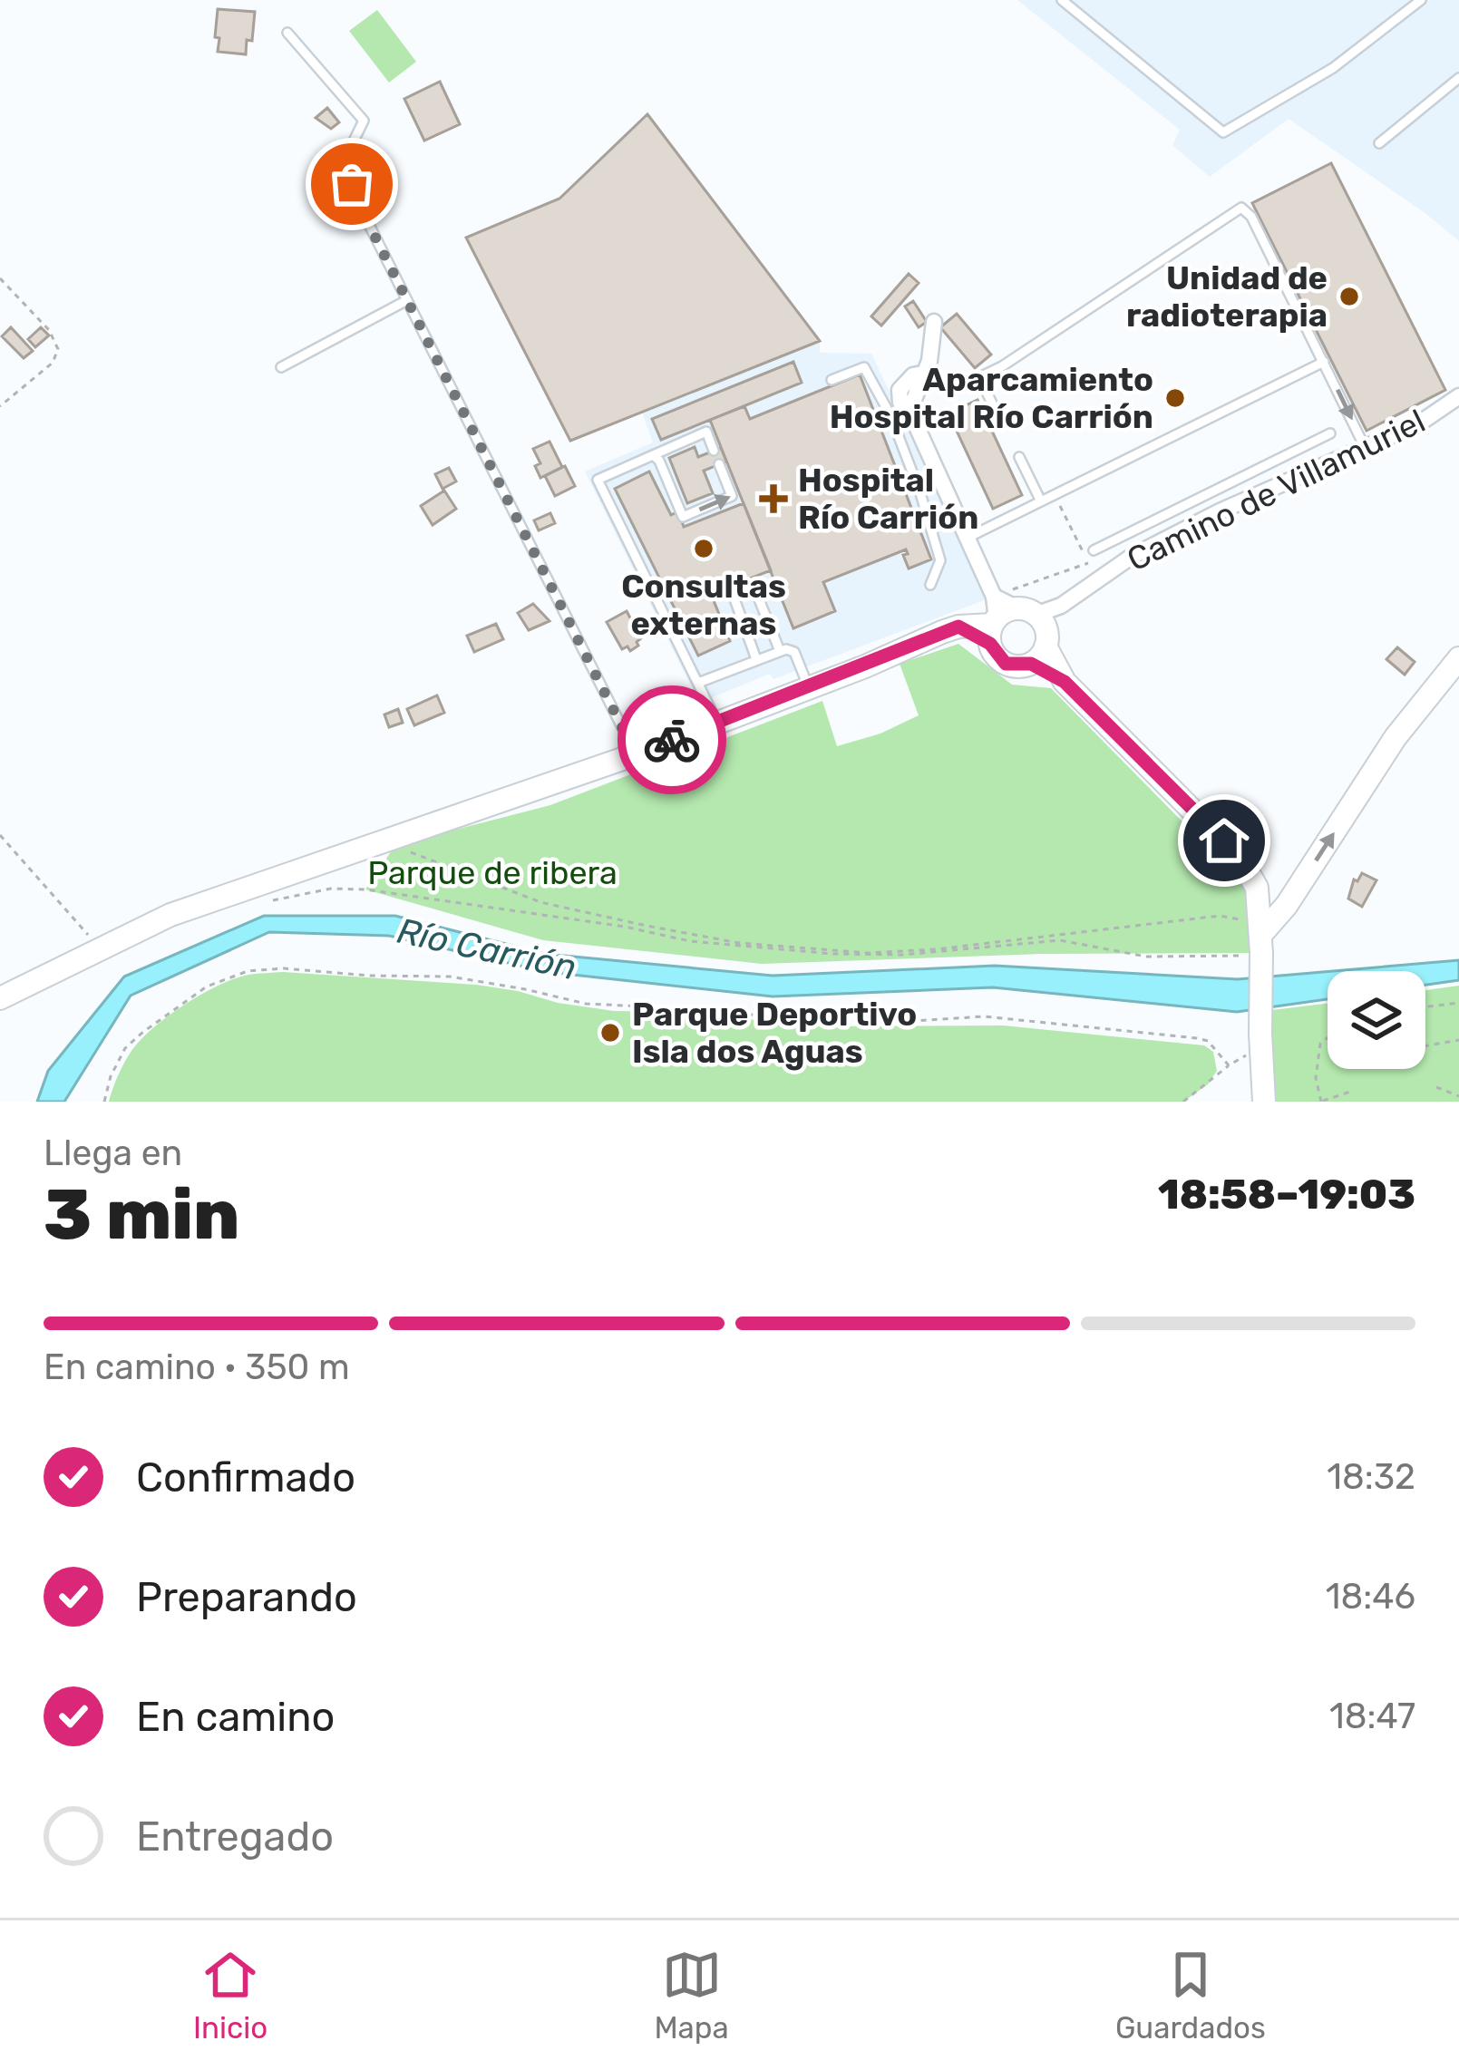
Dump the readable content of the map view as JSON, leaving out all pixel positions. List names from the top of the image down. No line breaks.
{"streets":{"street":["Camino de Villamuriel"]},"water":["Río Carrión"],"parks":["Parque de ribera"],"places":{"other":["Unidad de radioterapia","Aparcamiento Hospital Río Carrión","Consultas externas","Parque Deportivo Isla dos Aguas"],"health":["Hospital Río Carrión"]},"page":{"heading":["3 min","Llega en","18:58–19:03"],"bar":"En camino · 350 m","list":[["Confirmado","18:32"],["Preparando","18:46"],["En camino","18:47"],"Entregado"],"tabs":["Inicio","Mapa","Guardados"]}}
